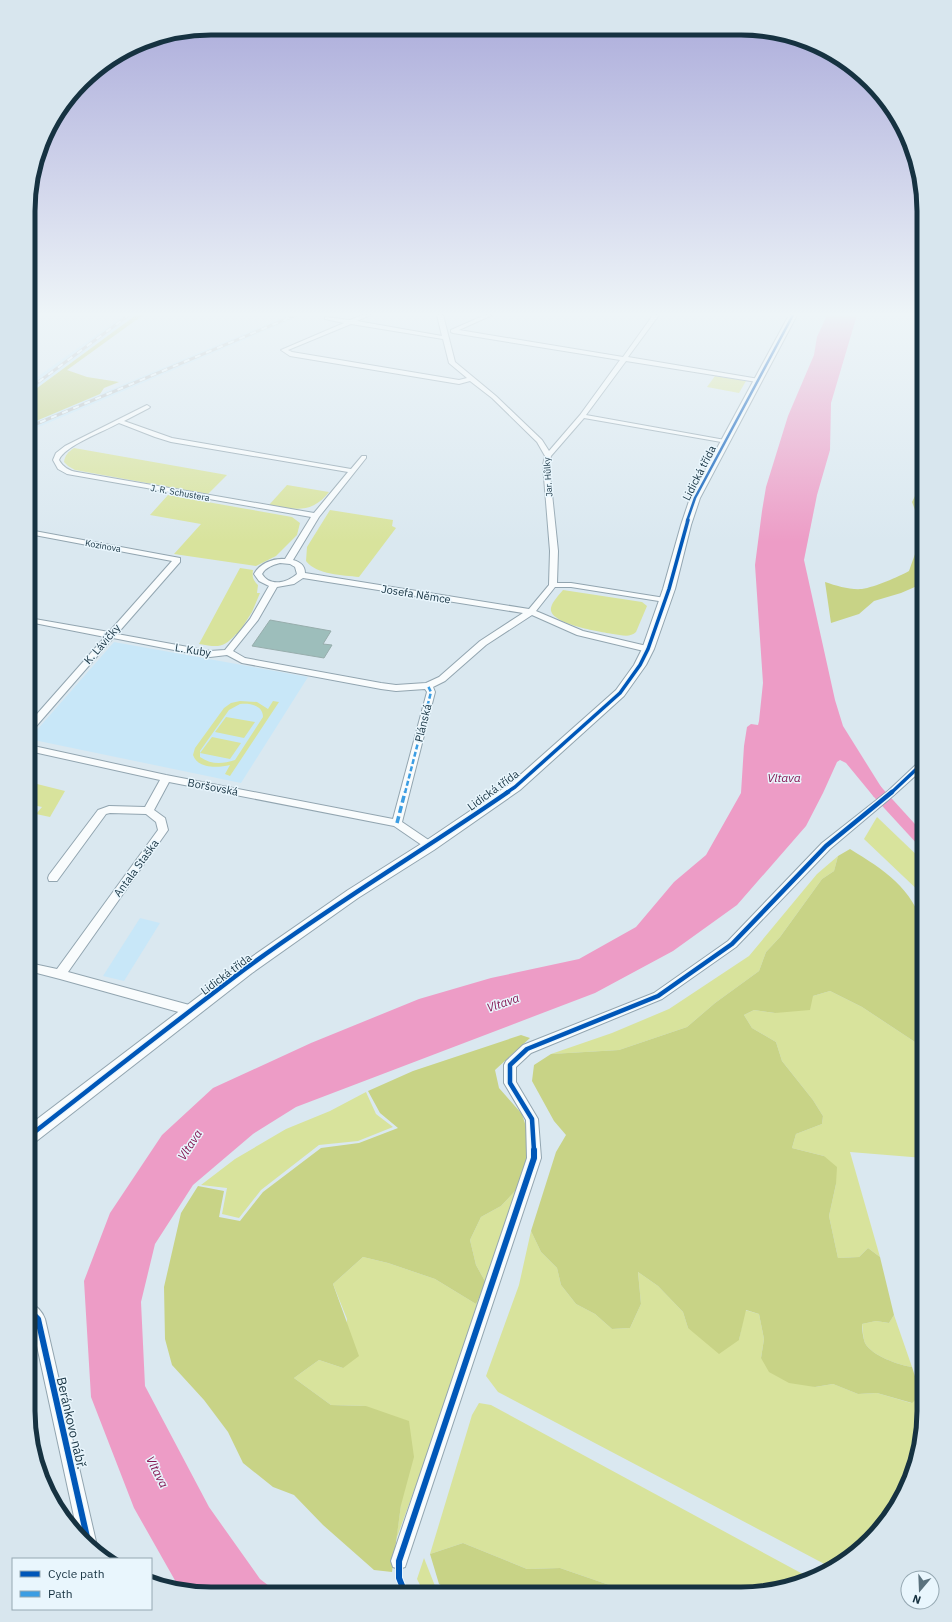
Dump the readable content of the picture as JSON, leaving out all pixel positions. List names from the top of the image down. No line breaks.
{"streets":{"street":["Lidická třída","Jar. Hůlky","J. R. Schustera","Kozinova","Josefa Němce","K. Lávičky","L. Kuby","Plánská","Boršovská","Antala Staška","Beránkovo nábř."]},"crossings":[["Lidická třída","Josefa Němce"],["Kozinova","K. Lávičky"],["K. Lávičky","L. Kuby"],["Plánská","Boršovská"]],"water":["Vltava"],"legend":["Cycle path","Path"],"north":"bottom"}
